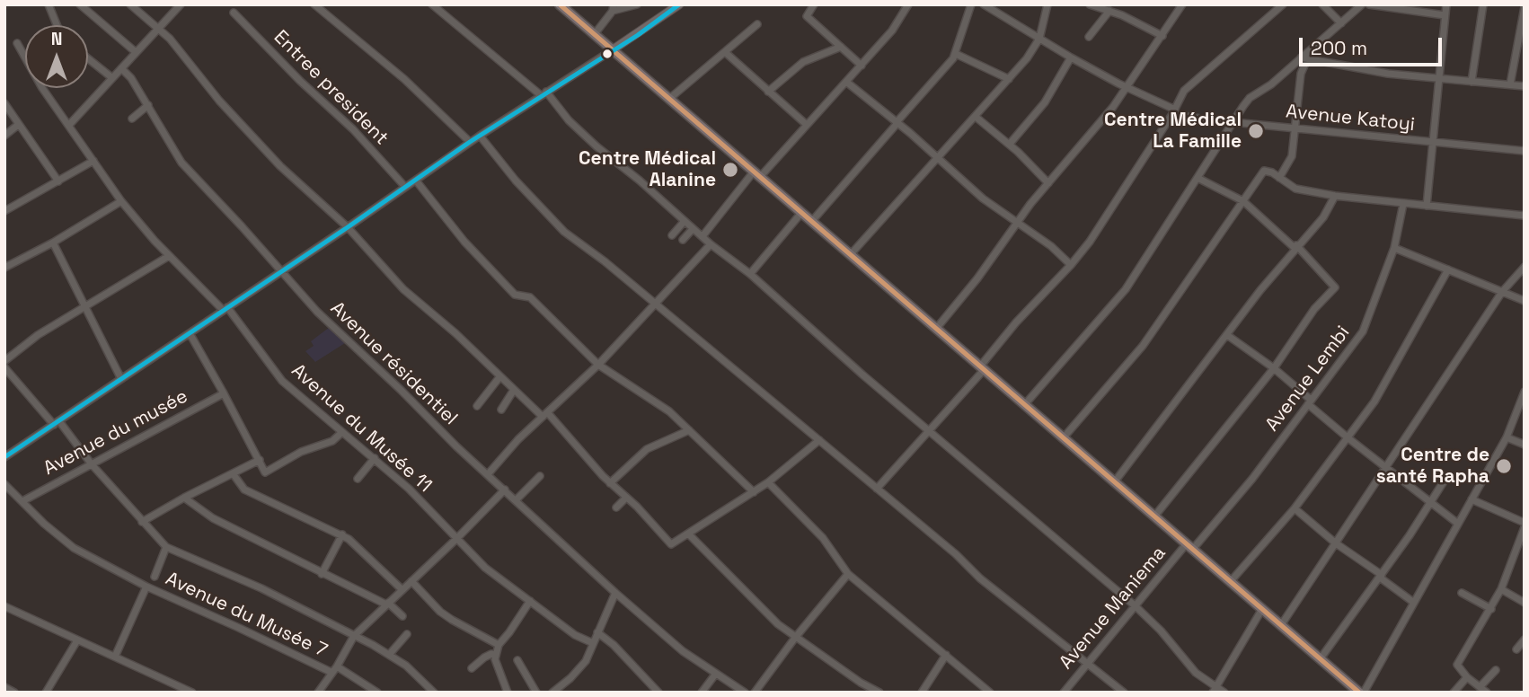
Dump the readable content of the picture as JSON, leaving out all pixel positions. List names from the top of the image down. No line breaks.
{"streets":{"street":["Entree president","Avenue Katoyi","Avenue résidentiel","Avenue Lembi","Avenue du Musée 11","Avenue du musée","Avenue Maniema","Avenue du Musée 7"]},"crossings":[["Avenue Lembi","Avenue Maniema"],["Avenue du musée","Avenue du Musée 7"]],"places":["Centre Médical La Famille","Centre Médical Alanine","Centre de santé Rapha"],"scale_bar":"200 m","north":"top"}
